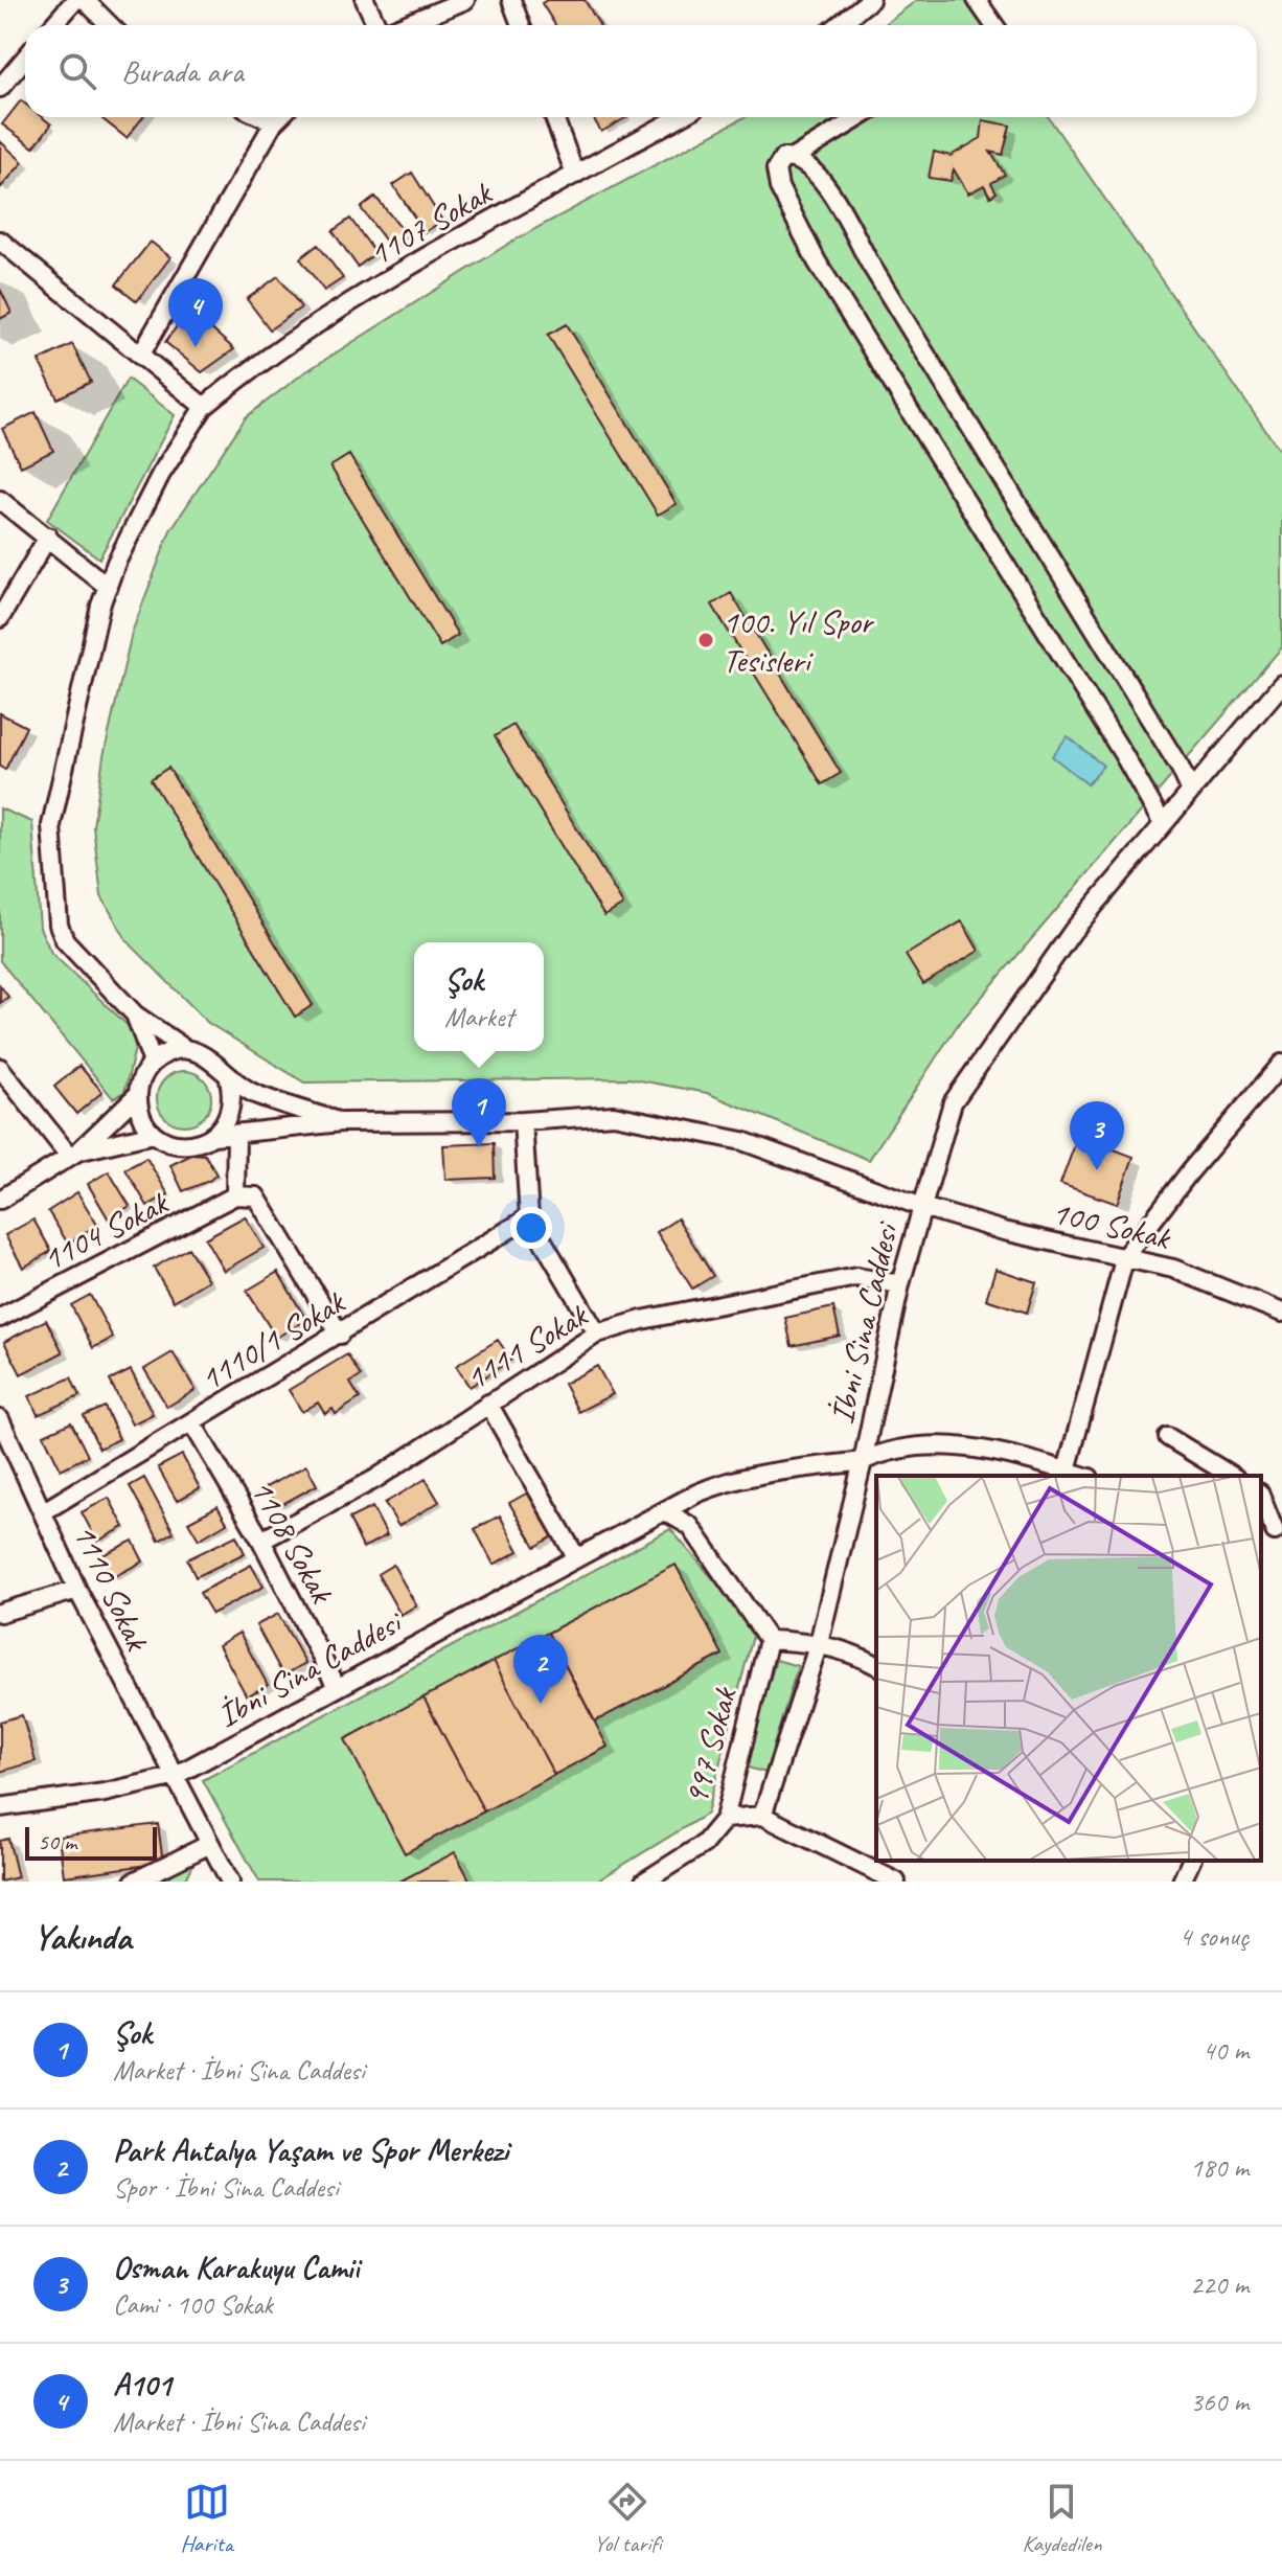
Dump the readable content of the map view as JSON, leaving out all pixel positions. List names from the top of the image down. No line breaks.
{"streets":{"street":["1107 Sokak","100 Sokak","1104 Sokak","İbni Sina Caddesi","1110/1 Sokak","1111 Sokak","1108 Sokak","1110 Sokak","997 Sokak"]},"crossings":[["1107 Sokak","İbni Sina Caddesi"],["100 Sokak","İbni Sina Caddesi"],["İbni Sina Caddesi","1111 Sokak"],["İbni Sina Caddesi","1108 Sokak"],["İbni Sina Caddesi","1110 Sokak"],["1110/1 Sokak","1108 Sokak"],["1110/1 Sokak","1110 Sokak"],["1111 Sokak","1108 Sokak"]],"places":["100. Yıl Spor Tesisleri"],"scale_bar":"50 m","page":{"search":"Burada ara","pins":["4","1","3","2"],"popup":["Şok","Market"],"scale":"50 m","heading":["Yakında","4 sonuç"],"list":[{"mark":"1","name":"Şok","note":"Market · İbni Sina Caddesi","value":"40 m"},{"mark":"2","name":"Park Antalya Yaşam ve Spor Merkezi","note":"Spor · İbni Sina Caddesi","value":"180 m"},{"mark":"3","name":"Osman Karakuyu Camii","note":"Cami · 100 Sokak","value":"220 m"},{"mark":"4","name":"A101","note":"Market · İbni Sina Caddesi","value":"360 m"}],"nav":["Harita","Yol tarifi","Kaydedilen"]}}
